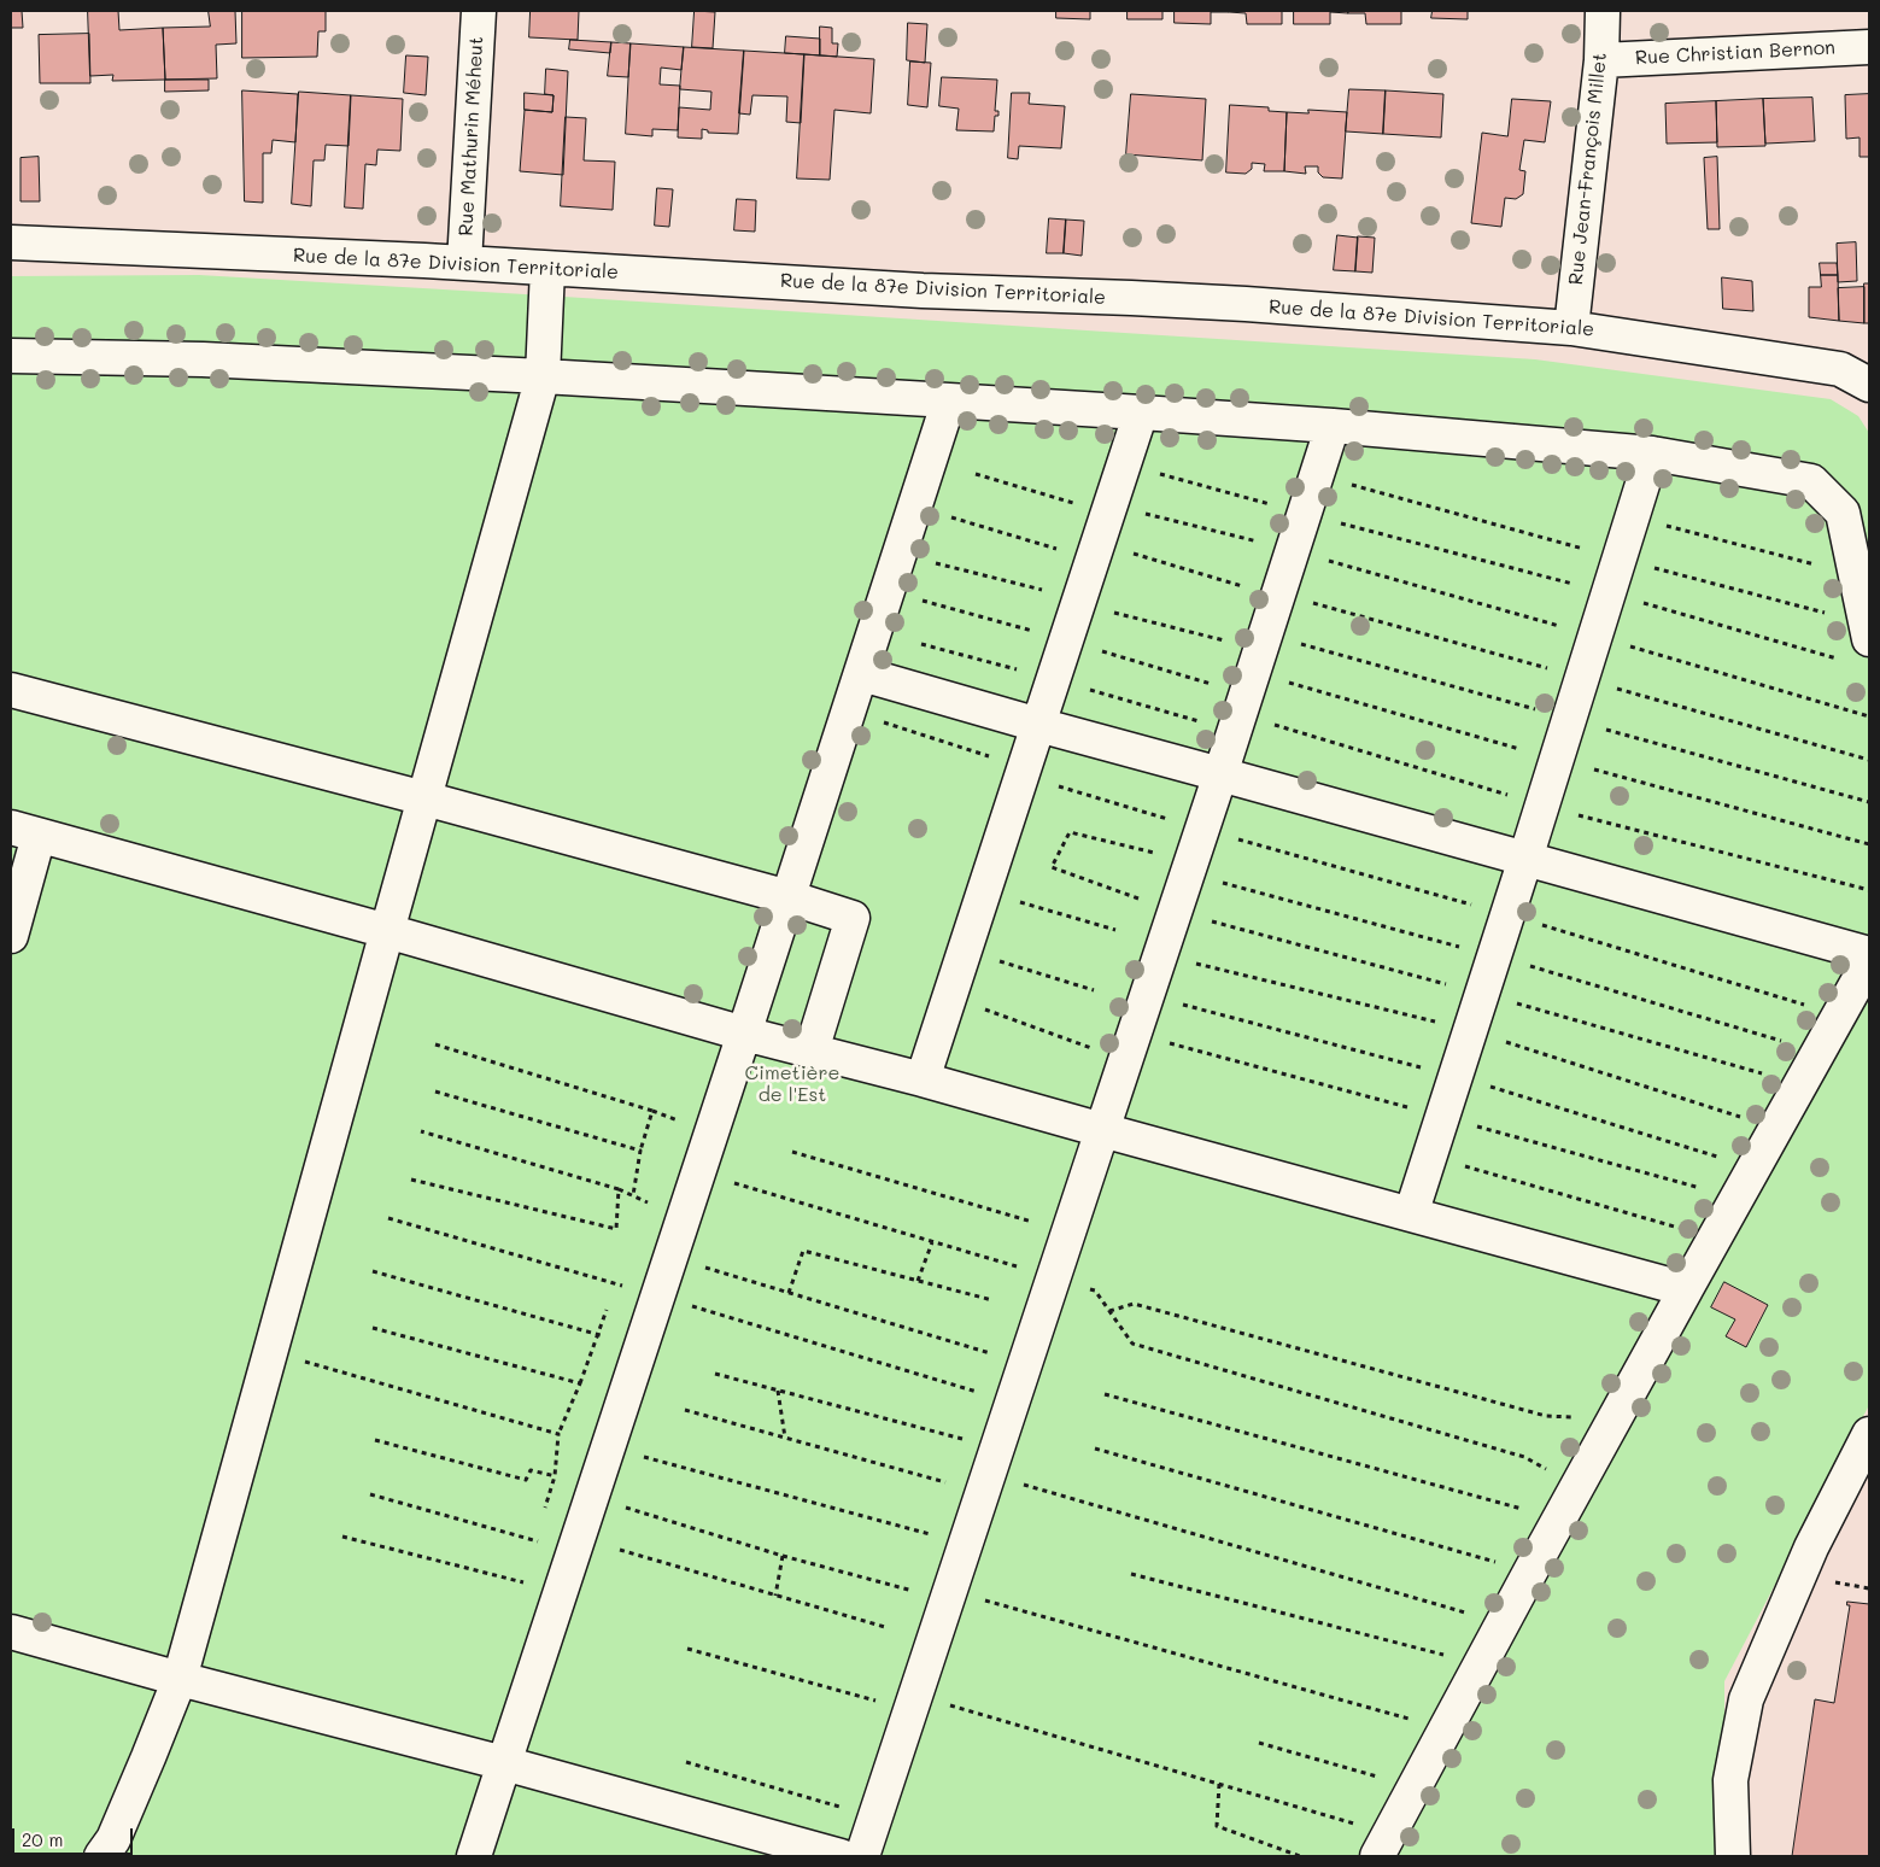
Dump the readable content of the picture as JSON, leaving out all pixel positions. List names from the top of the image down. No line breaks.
{"streets":{"street":["Rue Christian Bernon","Rue Mathurin Méheut","Rue Jean-François Millet","Rue de la 87e Division Territoriale"]},"crossings":[["Rue Christian Bernon","Rue Jean-François Millet"],["Rue Mathurin Méheut","Rue de la 87e Division Territoriale"],["Rue Jean-François Millet","Rue de la 87e Division Territoriale"]],"parks":["Cimetière de l'Est"],"scale_bar":"20 m"}
